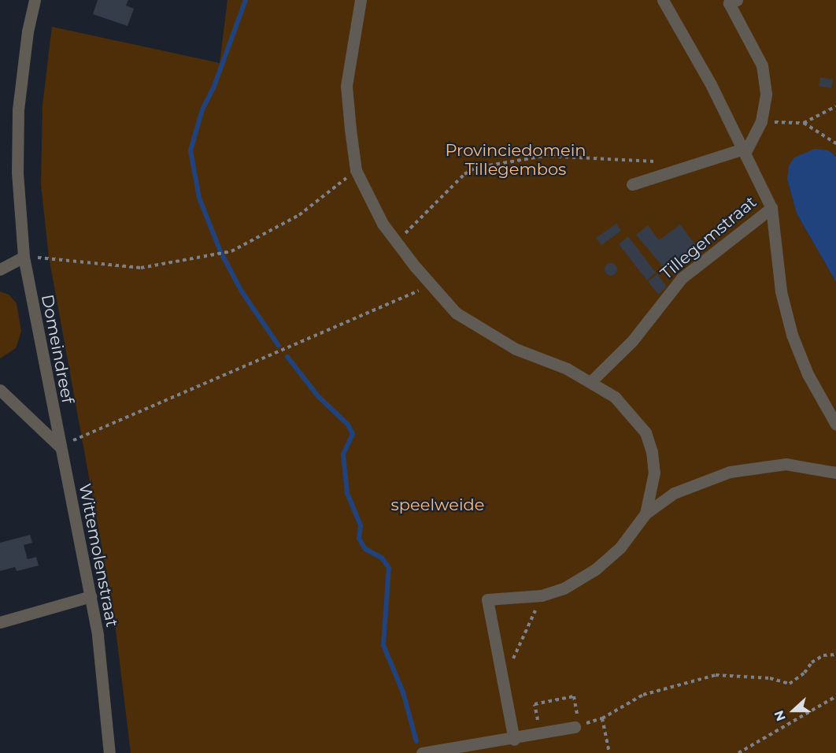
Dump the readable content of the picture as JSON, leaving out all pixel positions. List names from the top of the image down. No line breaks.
{"streets":{"street":["Tillegemstraat","Domeindreef","Wittemolenstraat"]},"crossings":[["Domeindreef","Wittemolenstraat"]],"parks":["Provinciedomein Tillegembos","speelweide"],"north":"left"}
